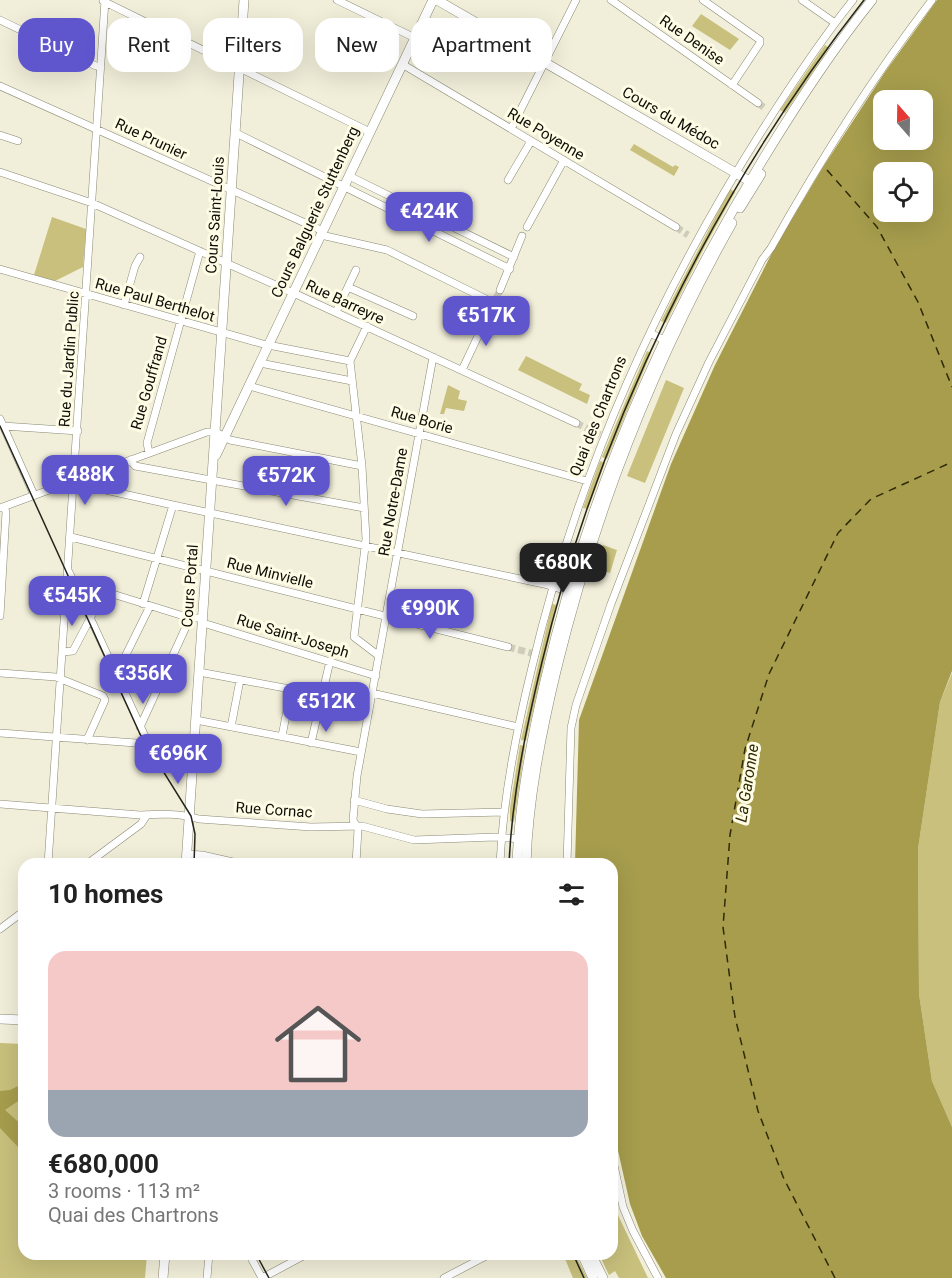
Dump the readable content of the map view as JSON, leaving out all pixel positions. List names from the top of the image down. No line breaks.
{"streets":{"main road":["Cours du Médoc","Cours Balguerie Stuttenberg","Cours Saint-Louis","Cours Portal"],"street":["Rue Denise","Rue Poyenne","Rue Prunier","Rue Paul Berthelot","Rue Barreyre","Rue du Jardin Public","Rue Gouffrand","Quai des Chartrons","Rue Borie","Rue Notre-Dame","Rue Minvielle","Rue Saint-Joseph","Rue Cornac"]},"crossings":[["Cours du Médoc","Cours Balguerie Stuttenberg"],["Cours du Médoc","Quai des Chartrons"],["Rue Poyenne","Cours Balguerie Stuttenberg"],["Rue Prunier","Cours Balguerie Stuttenberg"],["Rue Prunier","Cours Saint-Louis"],["Rue Prunier","Rue du Jardin Public"],["Cours Balguerie Stuttenberg","Rue Paul Berthelot"],["Cours Balguerie Stuttenberg","Rue Barreyre"],["Cours Balguerie Stuttenberg","Rue Borie"],["Cours Balguerie Stuttenberg","Cours Portal"],["Cours Saint-Louis","Rue Paul Berthelot"],["Cours Saint-Louis","Rue Barreyre"],["Cours Saint-Louis","Cours Portal"],["Rue Paul Berthelot","Rue du Jardin Public"],["Rue Paul Berthelot","Rue Gouffrand"],["Rue Barreyre","Rue du Jardin Public"],["Rue Barreyre","Rue Gouffrand"],["Rue Barreyre","Rue Notre-Dame"],["Rue du Jardin Public","Rue Minvielle"],["Rue du Jardin Public","Rue Cornac"],["Quai des Chartrons","Rue Borie"],["Quai des Chartrons","Rue Cornac"],["Rue Borie","Rue Notre-Dame"],["Rue Notre-Dame","Rue Minvielle"],["Rue Notre-Dame","Rue Saint-Joseph"],["Rue Notre-Dame","Rue Cornac"],["Rue Minvielle","Cours Portal"],["Cours Portal","Rue Saint-Joseph"],["Cours Portal","Rue Cornac"]],"water":["La Garonne"],"north":"top","page":{"chip":["Buy","Rent","Filters","New","Apartment"],"price":["€424K","€517K","€488K","€572K","€680K","€545K","€990K","€356K","€512K","€696K"],"heading":"10 homes","list":[{"name":"€680,000","note":"3 rooms · 113 m² · Quai des Chartrons"}]}}
